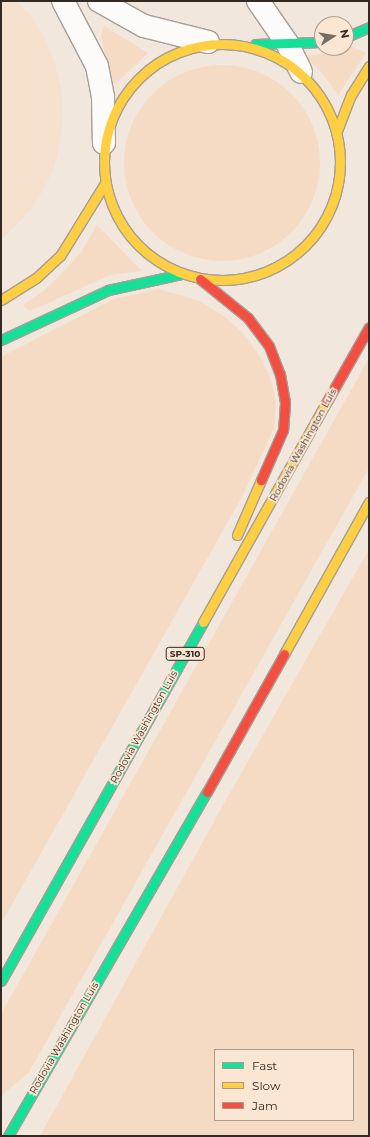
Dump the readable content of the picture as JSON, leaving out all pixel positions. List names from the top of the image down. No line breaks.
{"streets":{"main road":["Rodovia Washington Luís","SP-310"]},"legend":["Fast","Slow","Jam"],"north":"right"}
